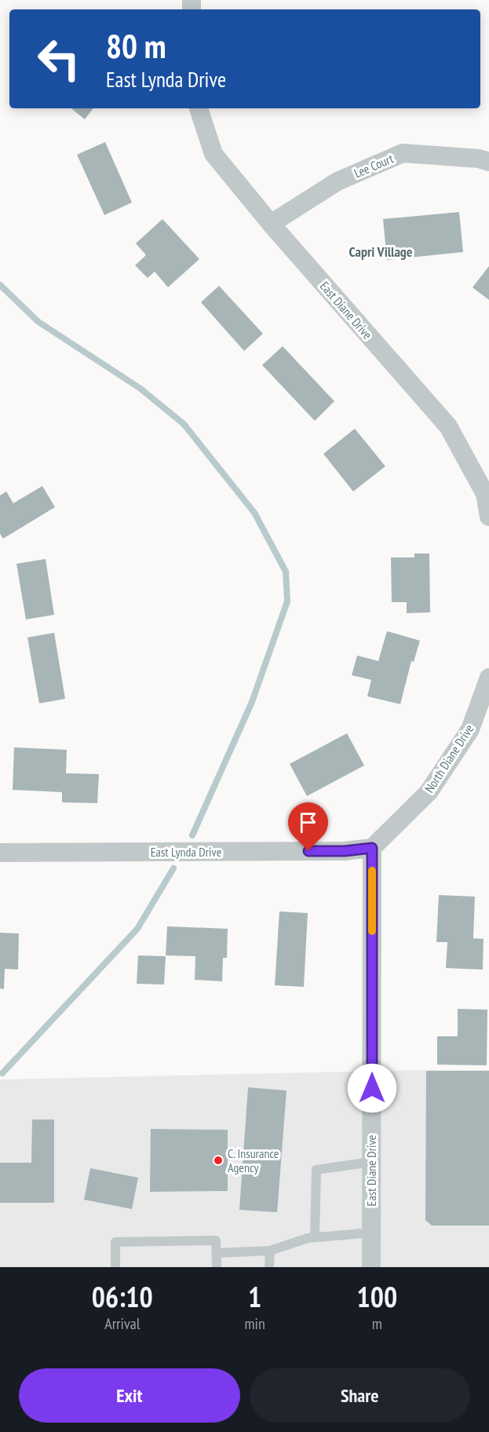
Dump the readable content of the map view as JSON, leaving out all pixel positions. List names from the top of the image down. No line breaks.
{"streets":{"street":["Lee Court","East Diane Drive","North Diane Drive","East Lynda Drive"]},"crossings":[["Lee Court","East Diane Drive"],["East Diane Drive","North Diane Drive"],["East Diane Drive","East Lynda Drive"],["North Diane Drive","East Lynda Drive"]],"districts":["Capri Village"],"places":["C. Insurance Agency"],"page":{"turn":["80 m","East Lynda Drive"],"eta":["06:10","Arrival","1","min","100","m"],"buttons":["Exit","Share"]}}
